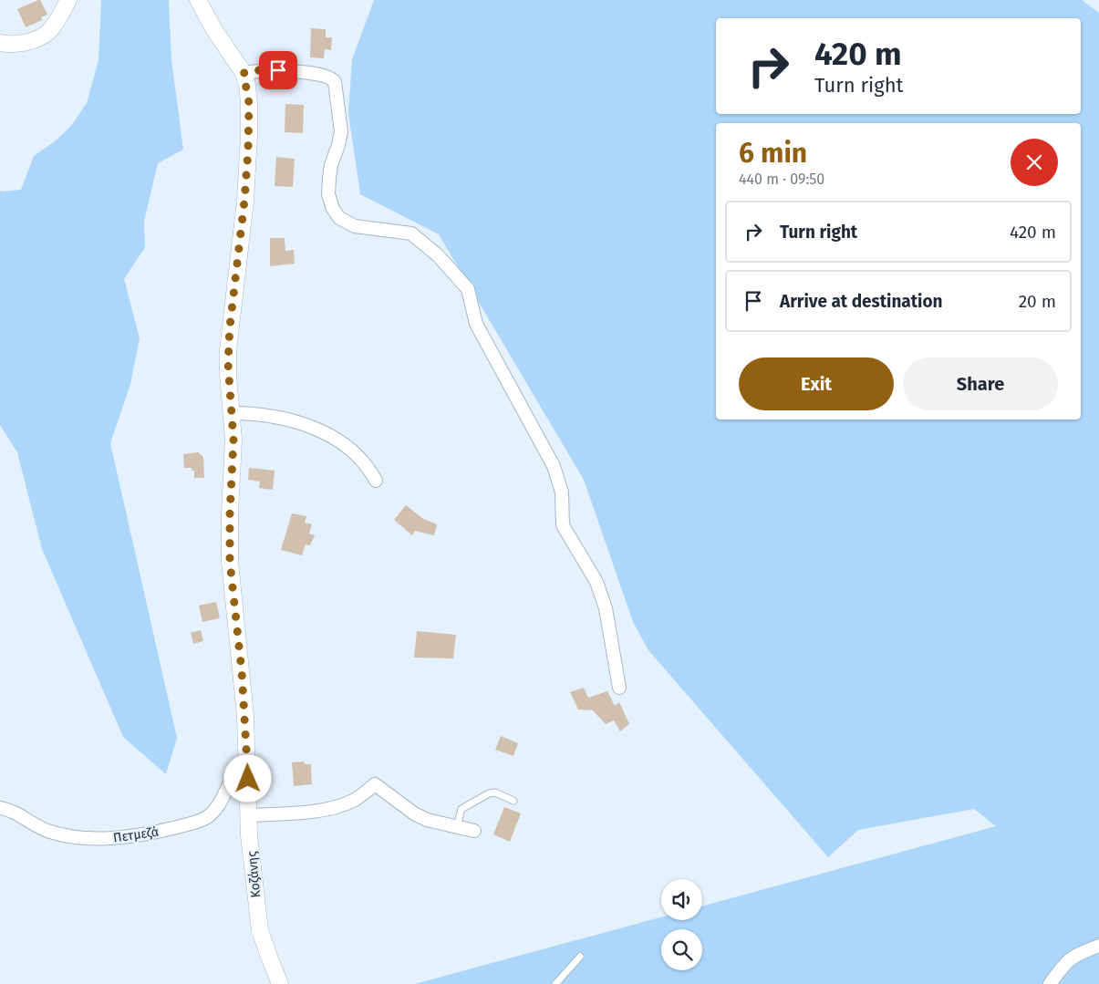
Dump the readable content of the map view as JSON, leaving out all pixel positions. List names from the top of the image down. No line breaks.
{"streets":{"street":["Πετμεζά","Κοζάνης"]},"crossings":[["Πετμεζά","Κοζάνης"]],"page":{"turn":["420 m","Turn right"],"heading":["6 min","440 m · 09:50"],"list":[{"name":"Turn right","value":"420 m"},{"name":"Arrive at destination","value":"20 m"}],"buttons":["Exit","Share"]}}
